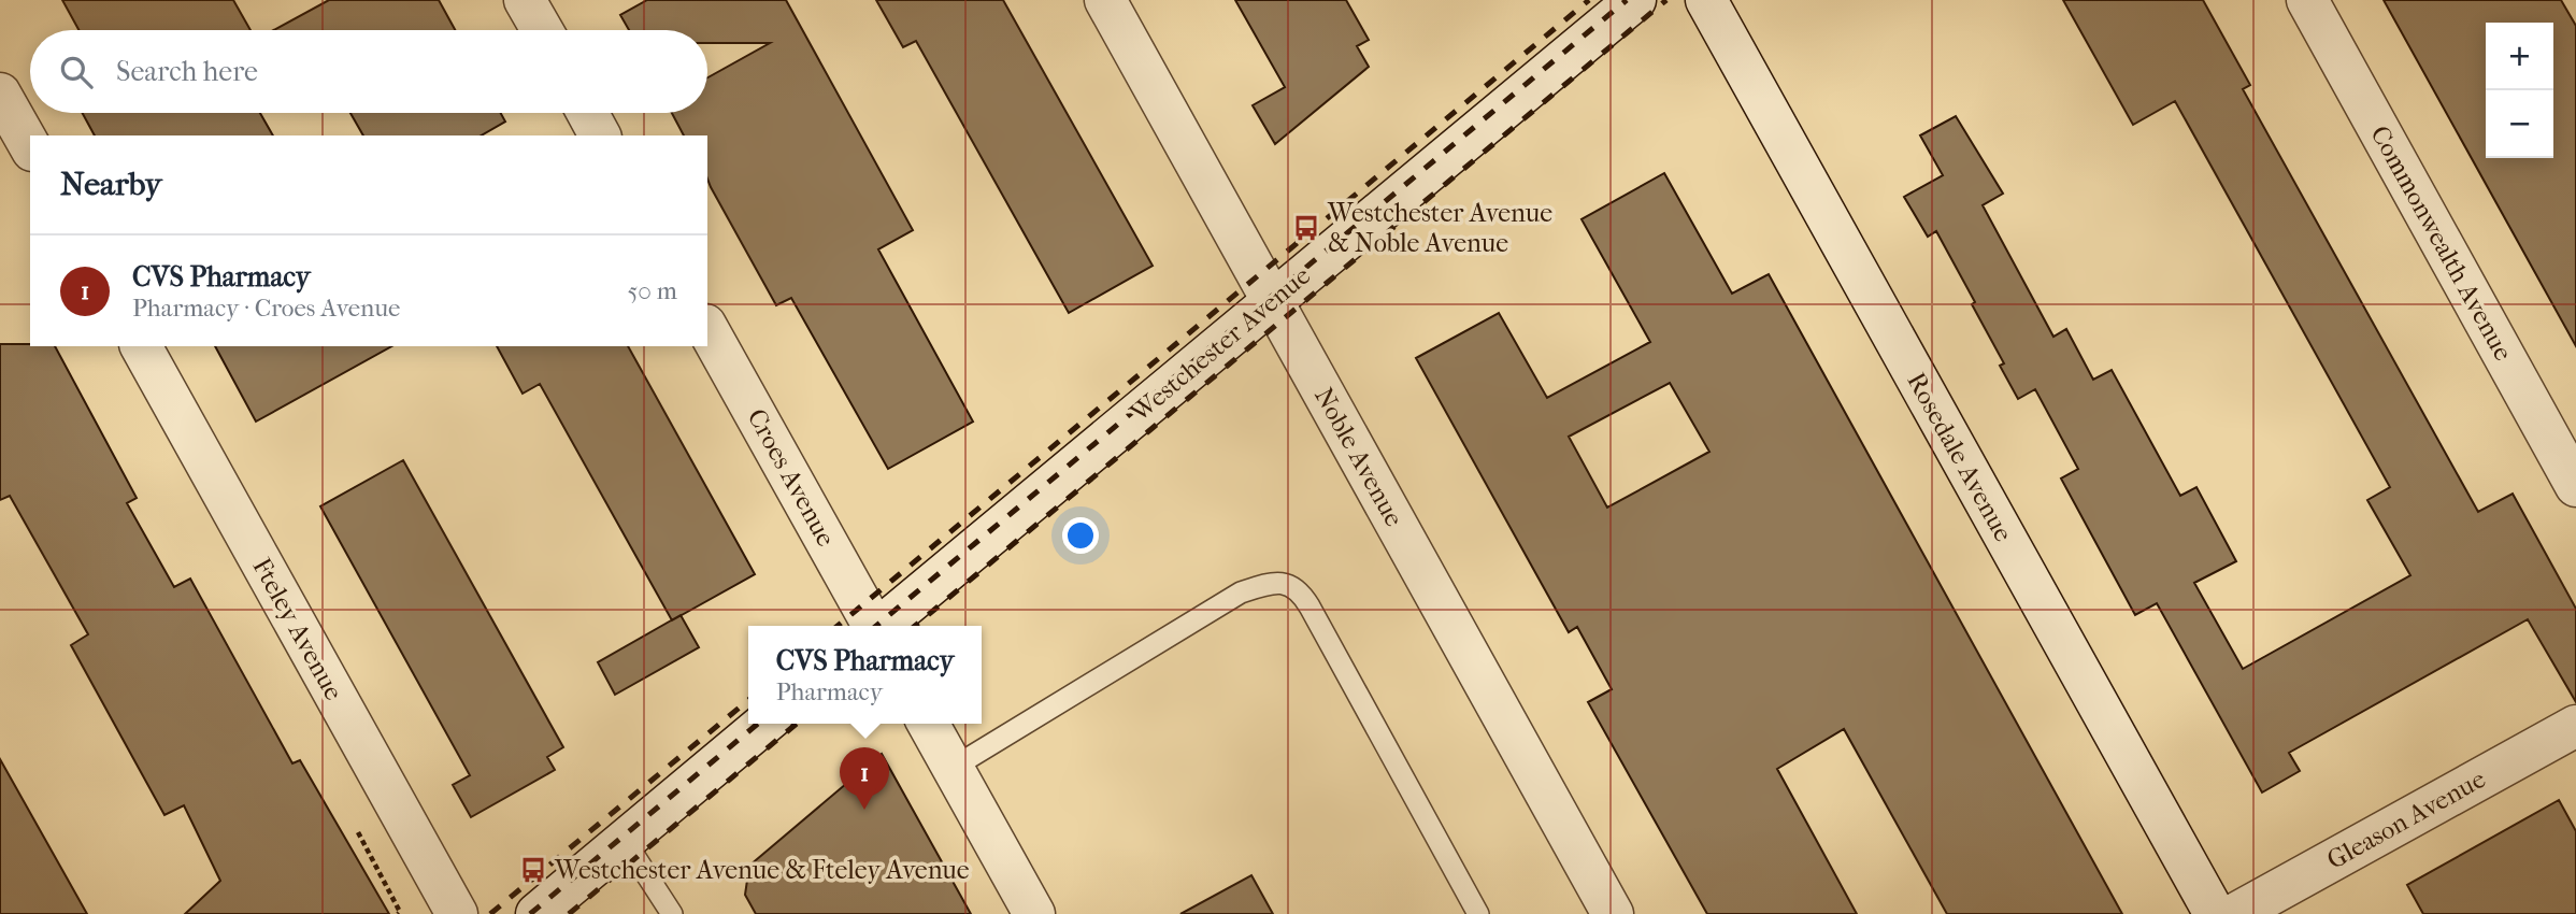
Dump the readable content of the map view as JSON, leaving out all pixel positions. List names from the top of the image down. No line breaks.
{"streets":{"street":["Commonwealth Avenue","Westchester Avenue","Noble Avenue","Rosedale Avenue","Croes Avenue","Fteley Avenue","Gleason Avenue"]},"crossings":[["Westchester Avenue","Noble Avenue"]],"places":{"bus stop":["Westchester Avenue & Noble Avenue","Westchester Avenue & Fteley Avenue"]},"page":{"map_buttons":["+","−"],"search":"Search here","heading":"Nearby","list":[{"mark":"1","name":"CVS Pharmacy","note":"Pharmacy · Croes Avenue","value":"50 m"}],"popup":["CVS Pharmacy","Pharmacy"],"pins":"1"}}
